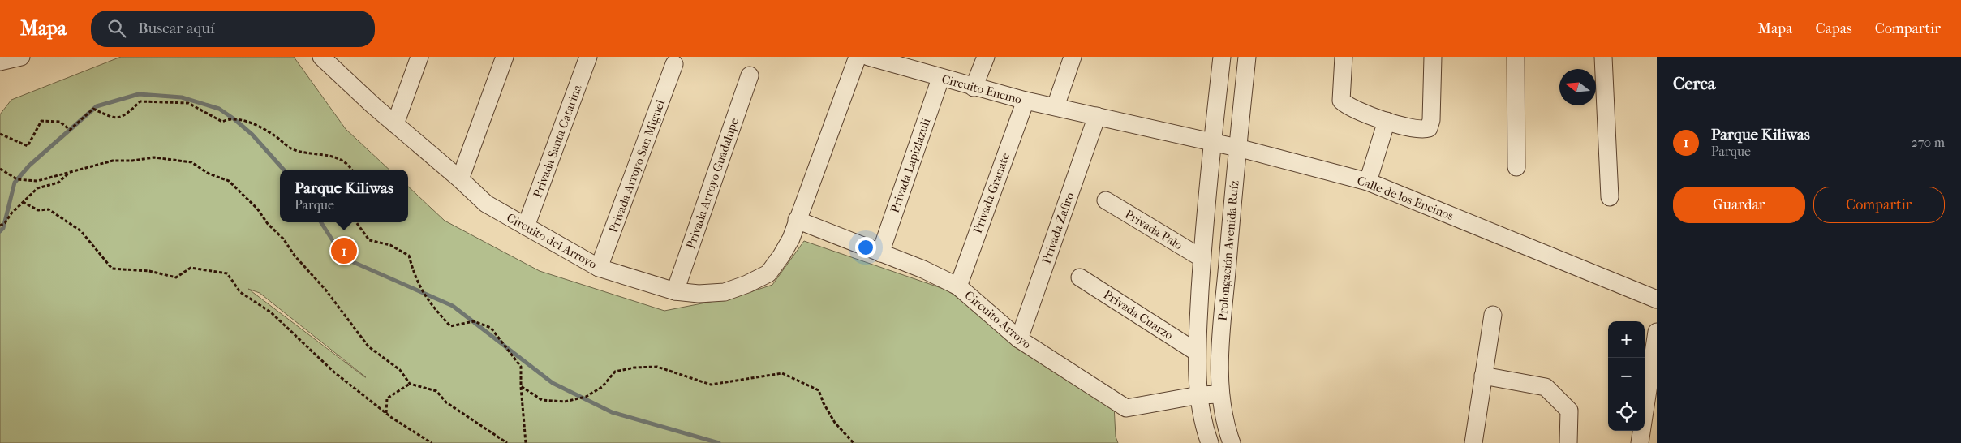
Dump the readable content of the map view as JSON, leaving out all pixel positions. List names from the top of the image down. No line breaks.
{"streets":{"street":["Circuito Encino","Privada Santa Catarina","Privada Lapizlazuli","Privada Arroyo San Miguel","Privada Arroyo Guadalupe","Privada Granate","Calle de los Encinos","Privada Zafiro","Privada Palo","Circuito del Arroyo","Prolongación Avenida Ruíz","Privada Cuarzo","Circuito Arroyo"]},"crossings":[["Circuito Encino","Privada Lapizlazuli"],["Circuito Encino","Privada Granate"],["Circuito Encino","Calle de los Encinos"],["Circuito Encino","Privada Zafiro"],["Privada Santa Catarina","Circuito del Arroyo"],["Privada Lapizlazuli","Circuito Arroyo"],["Privada Arroyo San Miguel","Circuito del Arroyo"],["Privada Arroyo Guadalupe","Circuito del Arroyo"],["Privada Granate","Circuito Arroyo"],["Calle de los Encinos","Privada Zafiro"],["Calle de los Encinos","Prolongación Avenida Ruíz"],["Privada Zafiro","Circuito Arroyo"],["Privada Palo","Prolongación Avenida Ruíz"],["Circuito del Arroyo","Circuito Arroyo"],["Prolongación Avenida Ruíz","Privada Cuarzo"],["Prolongación Avenida Ruíz","Circuito Arroyo"]],"north":"left","page":{"header":"Mapa","search":"Buscar aquí","nav":["Mapa","Capas","Compartir"],"heading":"Cerca","list":[{"mark":"1","name":"Parque Kiliwas","note":"Parque","value":"270 m"}],"popup":["Parque Kiliwas","Parque"],"buttons":["Guardar","Compartir"],"pins":"1","map_buttons":["+","−"]}}
